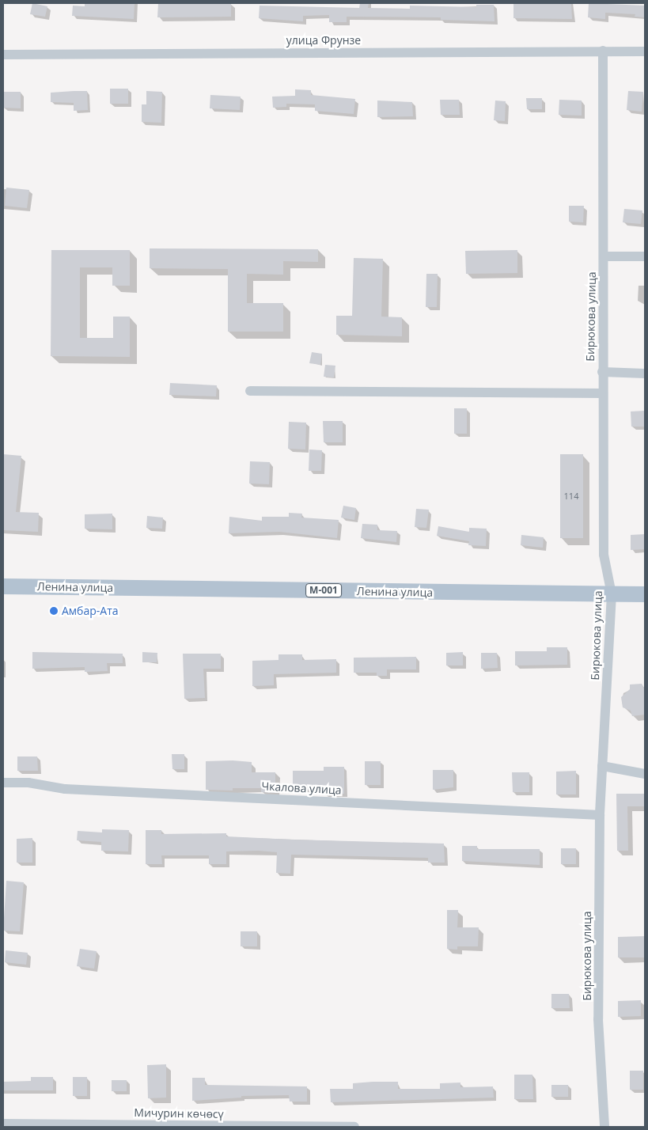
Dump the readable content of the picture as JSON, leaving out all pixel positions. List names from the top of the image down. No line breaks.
{"streets":{"main road":["Ленина улица","М-001"],"street":["улица Фрунзе","Бирюкова улица","Чкалова улица","Мичурин көчөсү"]},"crossings":[["улица Фрунзе","Бирюкова улица"],["Бирюкова улица","Ленина улица"],["Бирюкова улица","Чкалова улица"]],"places":["Амбар-Ата"],"house_numbers":["114"]}
